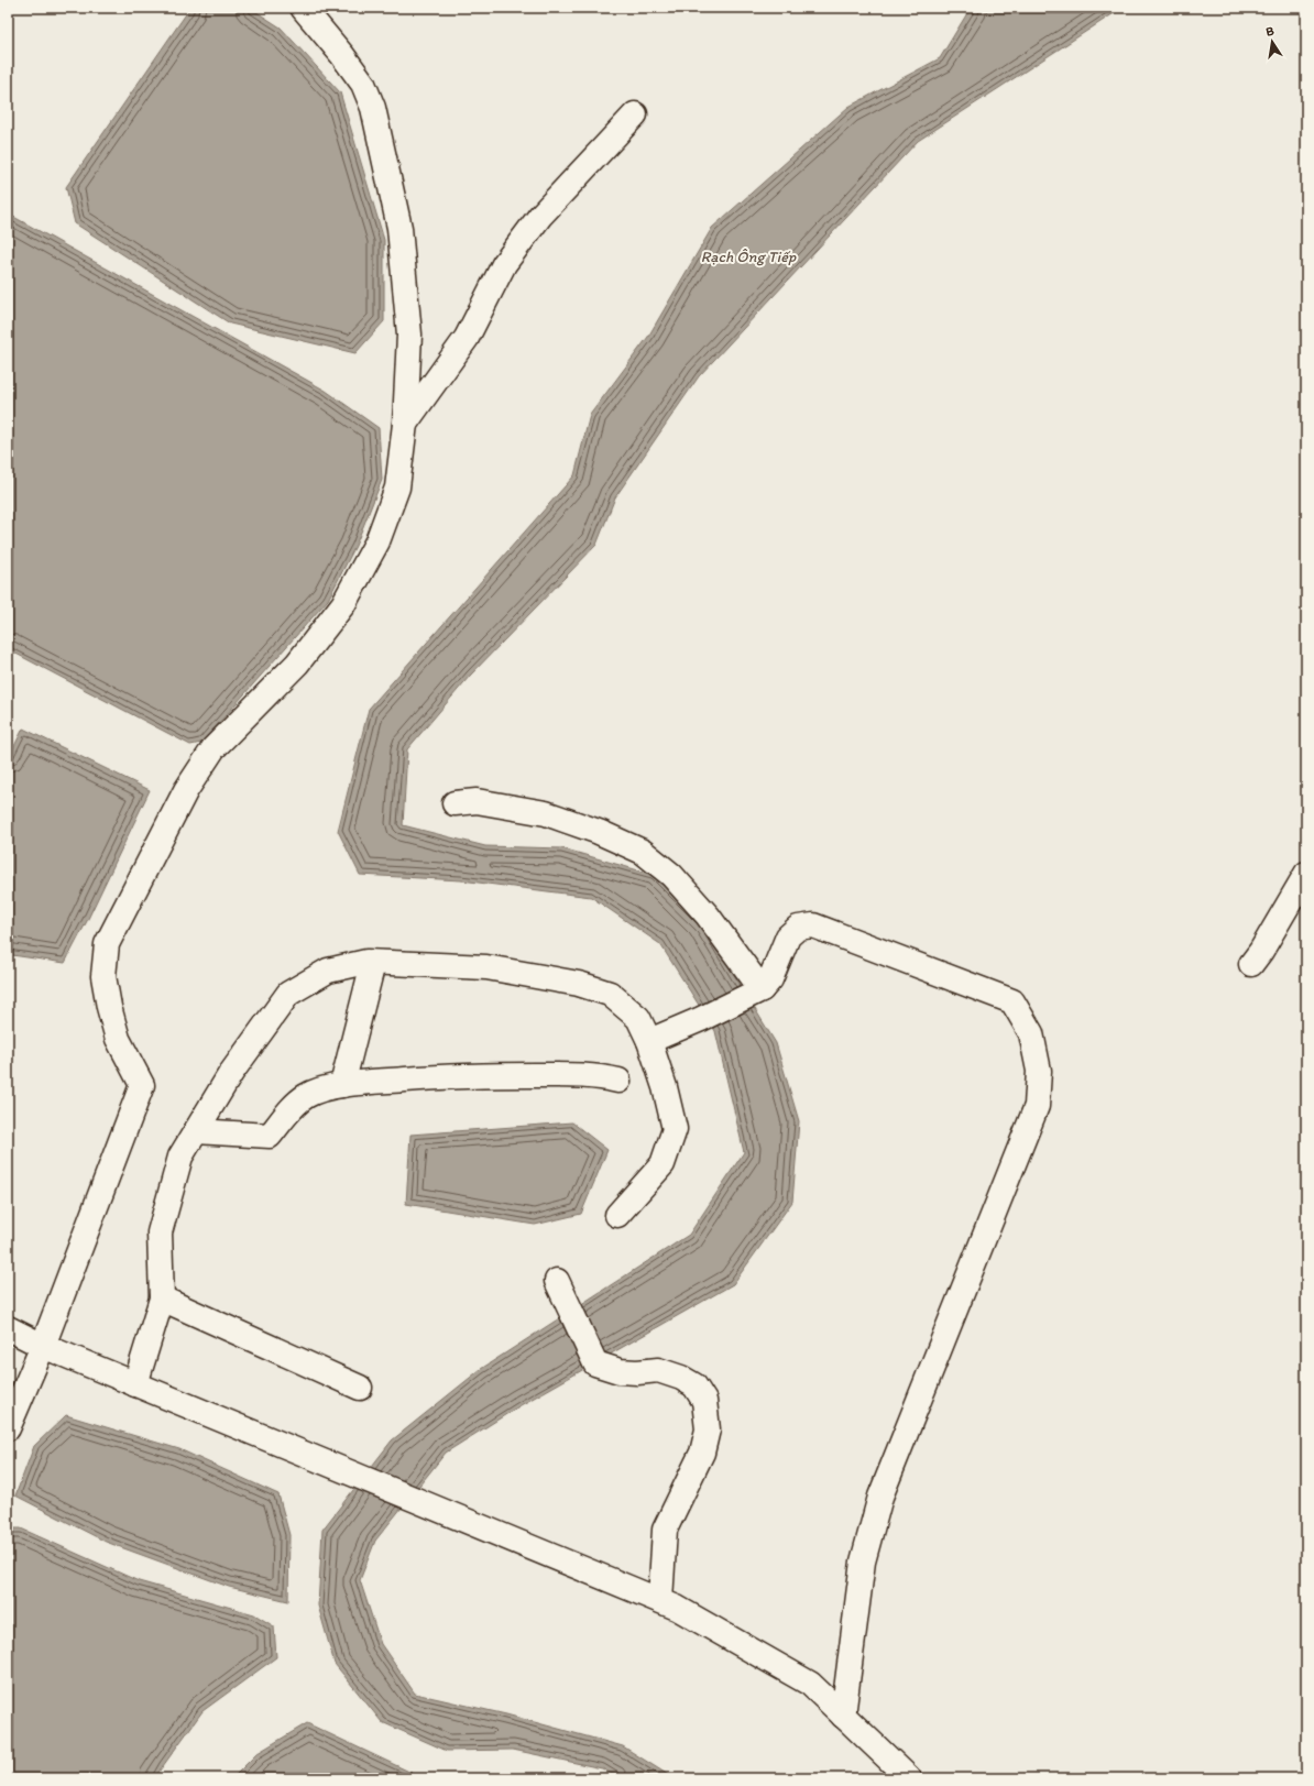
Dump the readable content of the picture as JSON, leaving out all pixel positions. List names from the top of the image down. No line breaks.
{"water":["Rạch Ông Tiếp"],"north":"top"}
